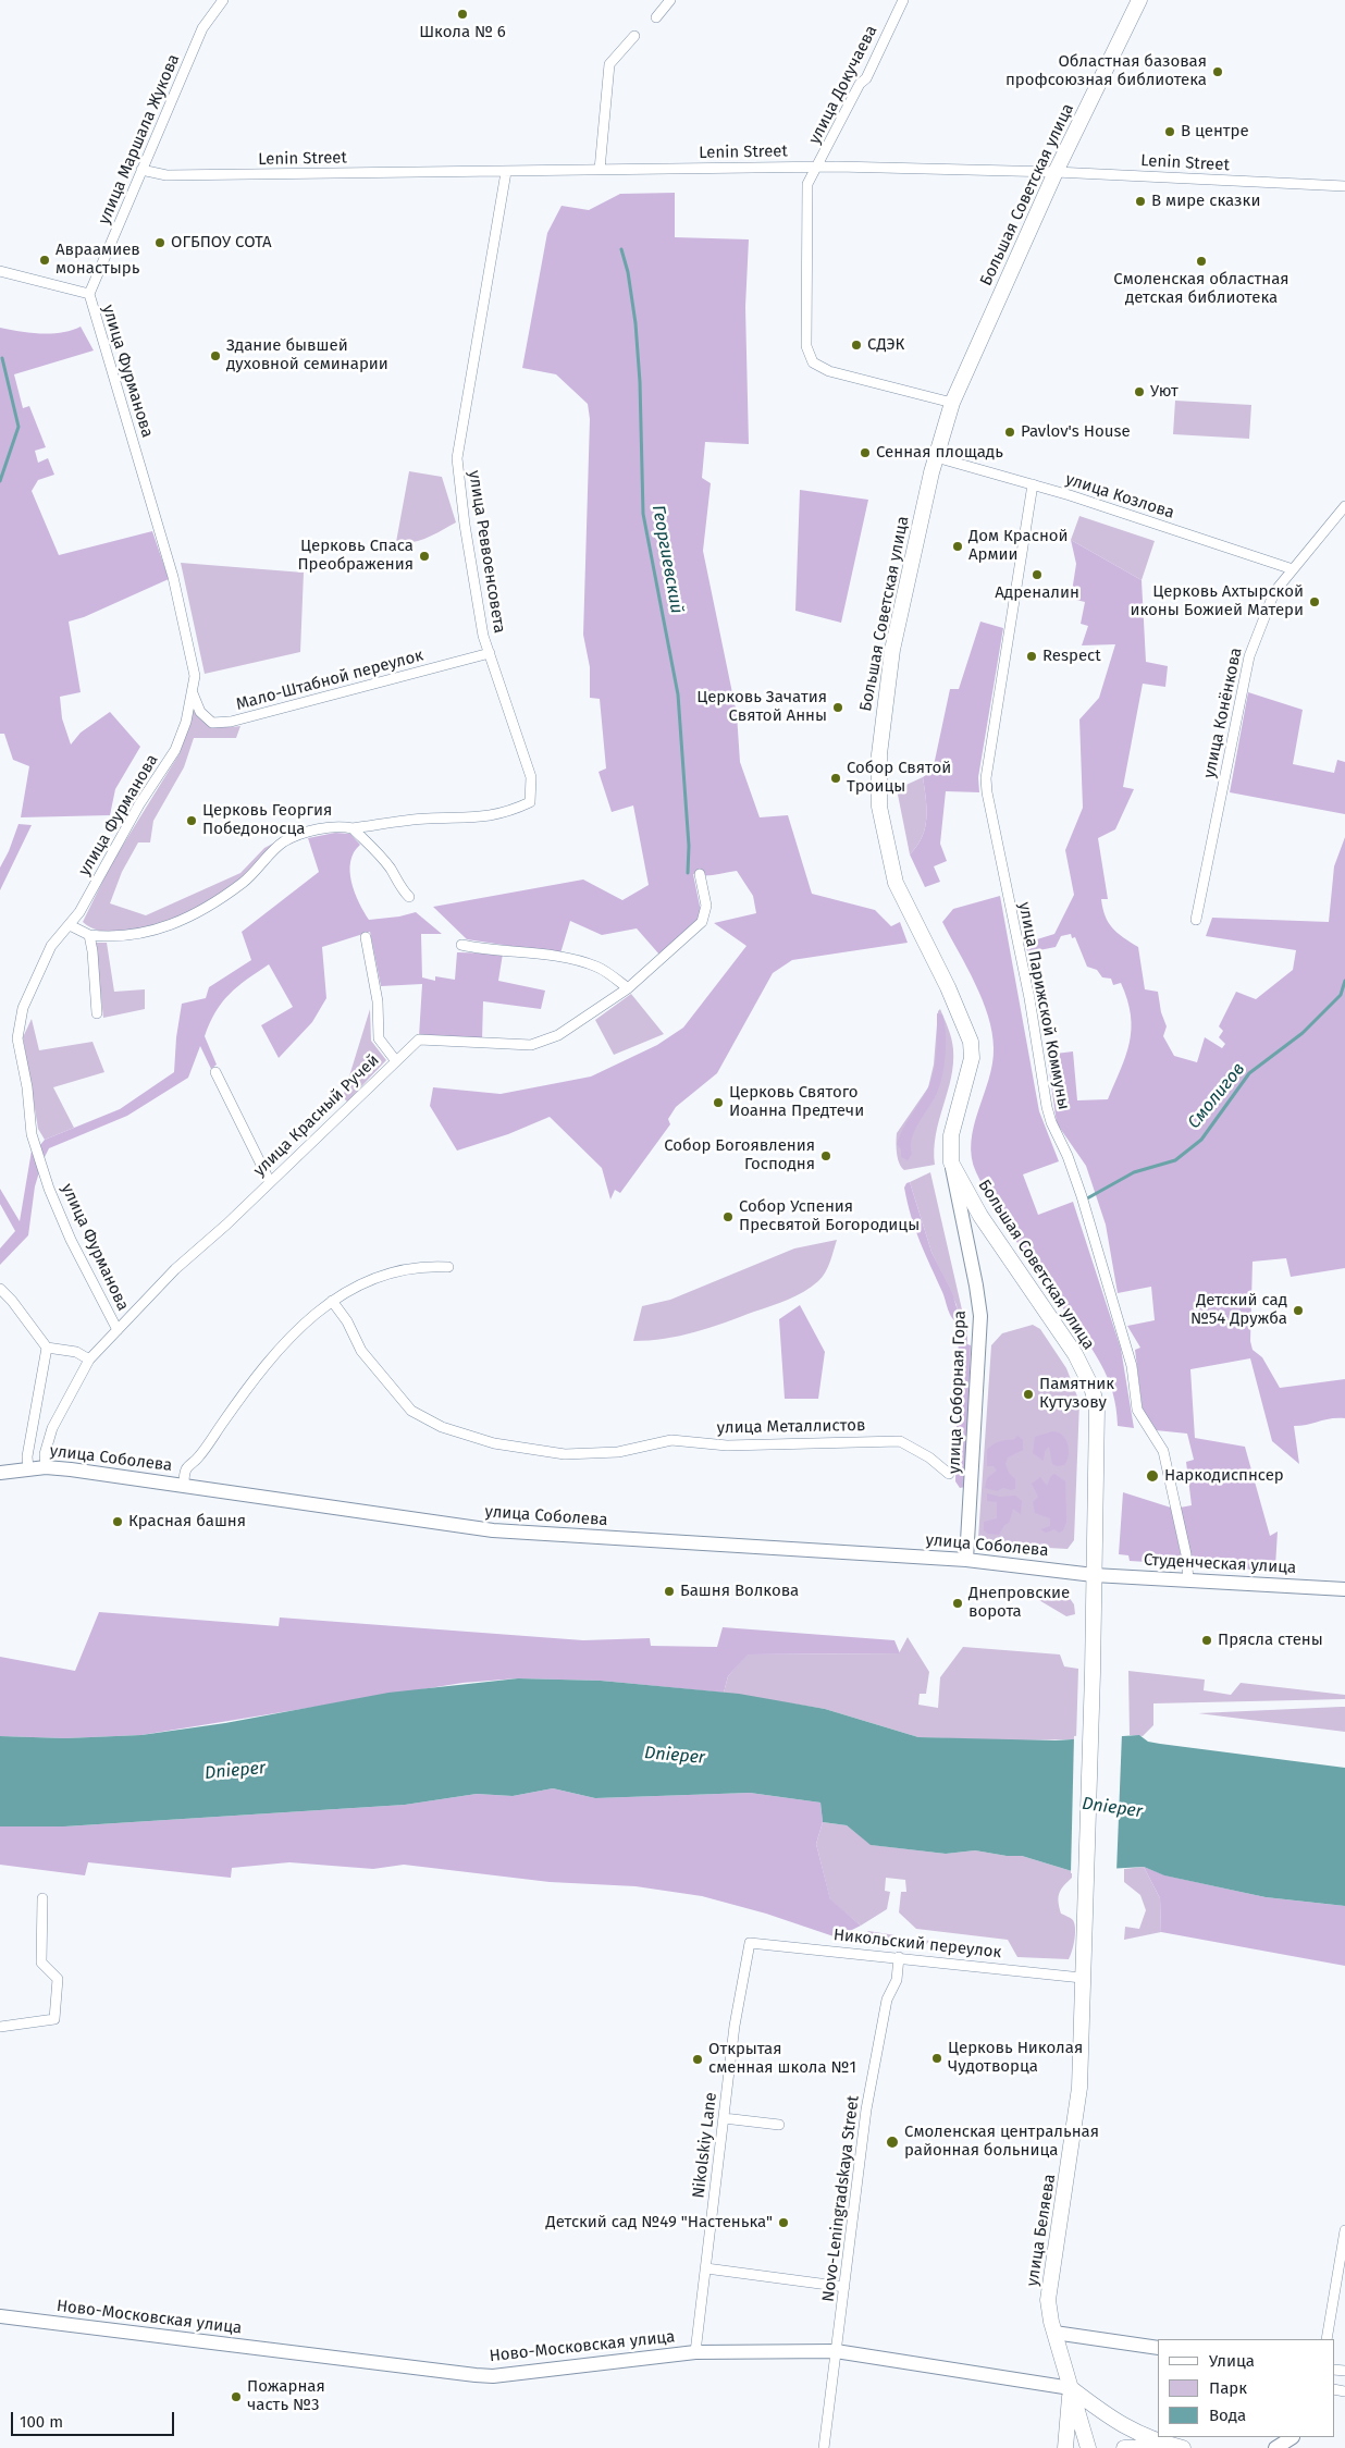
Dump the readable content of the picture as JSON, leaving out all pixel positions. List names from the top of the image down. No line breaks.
{"streets":{"main road":["Большая Советская улица","улица Соборная Гора","улица Соболева","Студенческая улица","улица Беляева","Ново-Московская улица"],"street":["улица Докучаева","улица Маршала Жукова","Lenin Street","улица Фурманова","улица Козлова","улица Реввоенсовета","Мало-Штабной переулок","улица Конёнкова","улица Парижской Коммуны","улица Красный Ручей","улица Металлистов","Никольский переулок","Nikolskiy Lane","Novo-Leningradskaya Street"]},"crossings":[["улица Докучаева","Lenin Street"],["улица Докучаева","Большая Советская улица"],["улица Маршала Жукова","Lenin Street"],["улица Маршала Жукова","улица Фурманова"],["Lenin Street","Большая Советская улица"],["Lenin Street","улица Реввоенсовета"],["Большая Советская улица","улица Козлова"],["Большая Советская улица","улица Соборная Гора"],["Большая Советская улица","улица Соболева"],["Большая Советская улица","Студенческая улица"],["Большая Советская улица","улица Беляева"],["улица Фурманова","Мало-Штабной переулок"],["улица Фурманова","улица Красный Ручей"],["улица Козлова","улица Конёнкова"],["улица Козлова","улица Парижской Коммуны"],["улица Реввоенсовета","Мало-Штабной переулок"],["улица Парижской Коммуны","Студенческая улица"],["улица Красный Ручей","улица Соболева"],["улица Соборная Гора","улица Соболева"],["улица Соболева","Студенческая улица"],["Никольский переулок","Nikolskiy Lane"],["Никольский переулок","Novo-Leningradskaya Street"],["Никольский переулок","улица Беляева"],["Nikolskiy Lane","Ново-Московская улица"],["Novo-Leningradskaya Street","Ново-Московская улица"],["улица Беляева","Ново-Московская улица"]],"water":["Георгиевский","Смолигов","Dnieper"],"places":["Школа № 6","Областная базовая профсоюзная библиотека","В центре","В мире сказки","ОГБПОУ СОТА","Авраамиев монастырь","Смоленская областная детская библиотека","СДЭК","Здание бывшей духовной семинарии","Уют","Pavlov's House","Сенная площадь","Дом Красной Армии","Церковь Спаса Преображения","Адреналин","Церковь Ахтырской иконы Божией Матери","Respect","Церковь Зачатия Святой Анны","Собор Святой Троицы","Церковь Георгия Победоносца","Церковь Святого Иоанна Предтечи","Собор Богоявления Господня","Собор Успения Пресвятой Богородицы","Детский сад №54 Дружба","Памятник Кутузову","Наркодиспнсер","Красная башня","Башня Волкова","Днепровские ворота","Прясла стены","Церковь Николая Чудотворца","Открытая сменная школа №1","Смоленская центральная районная больница","Детский сад №49 \"Настенька\"","Пожарная часть №3"],"legend":["Улица","Парк","Вода"],"scale_bar":"100 m"}
